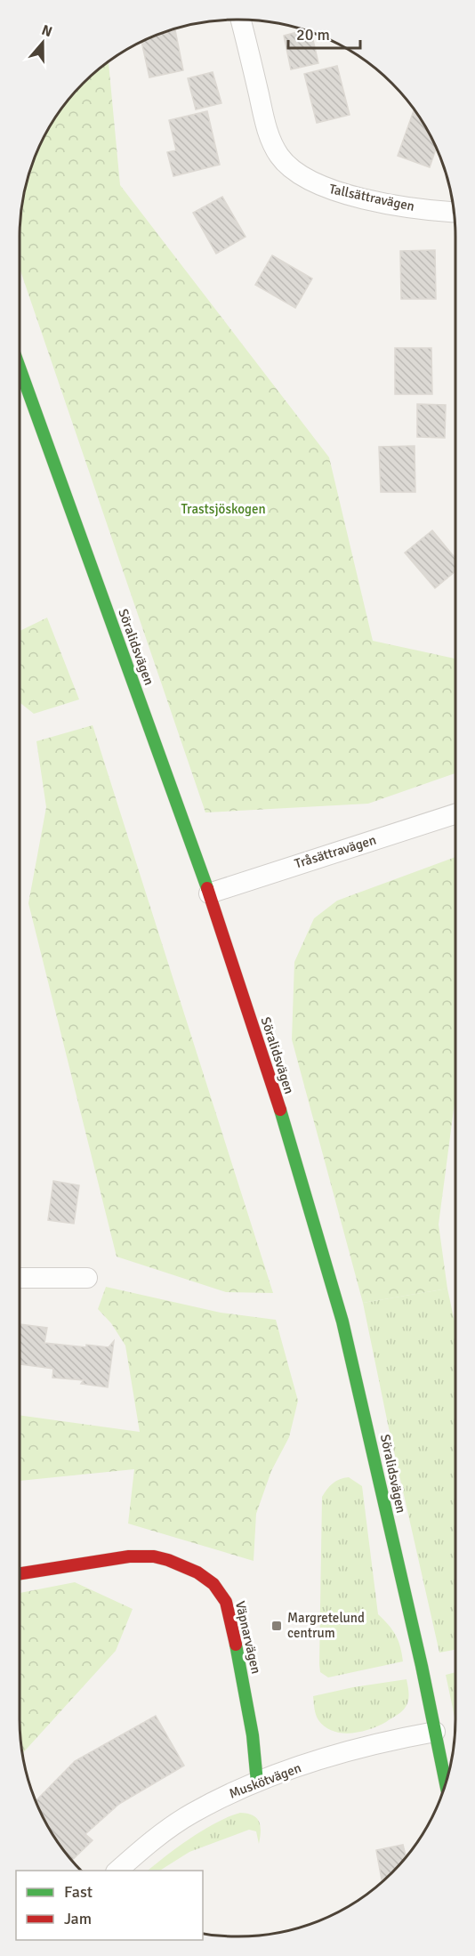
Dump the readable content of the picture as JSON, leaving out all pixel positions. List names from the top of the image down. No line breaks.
{"streets":{"street":["Tallsättravägen","Söralidsvägen","Tråsättravägen","Väpnarvägen","Muskötvägen"]},"crossings":[["Söralidsvägen","Tråsättravägen"],["Söralidsvägen","Muskötvägen"],["Väpnarvägen","Muskötvägen"]],"parks":["Trastsjöskogen"],"places":{"transit":["Margretelund centrum"]},"legend":["Fast","Jam"],"scale_bar":"20 m","north":"top"}
